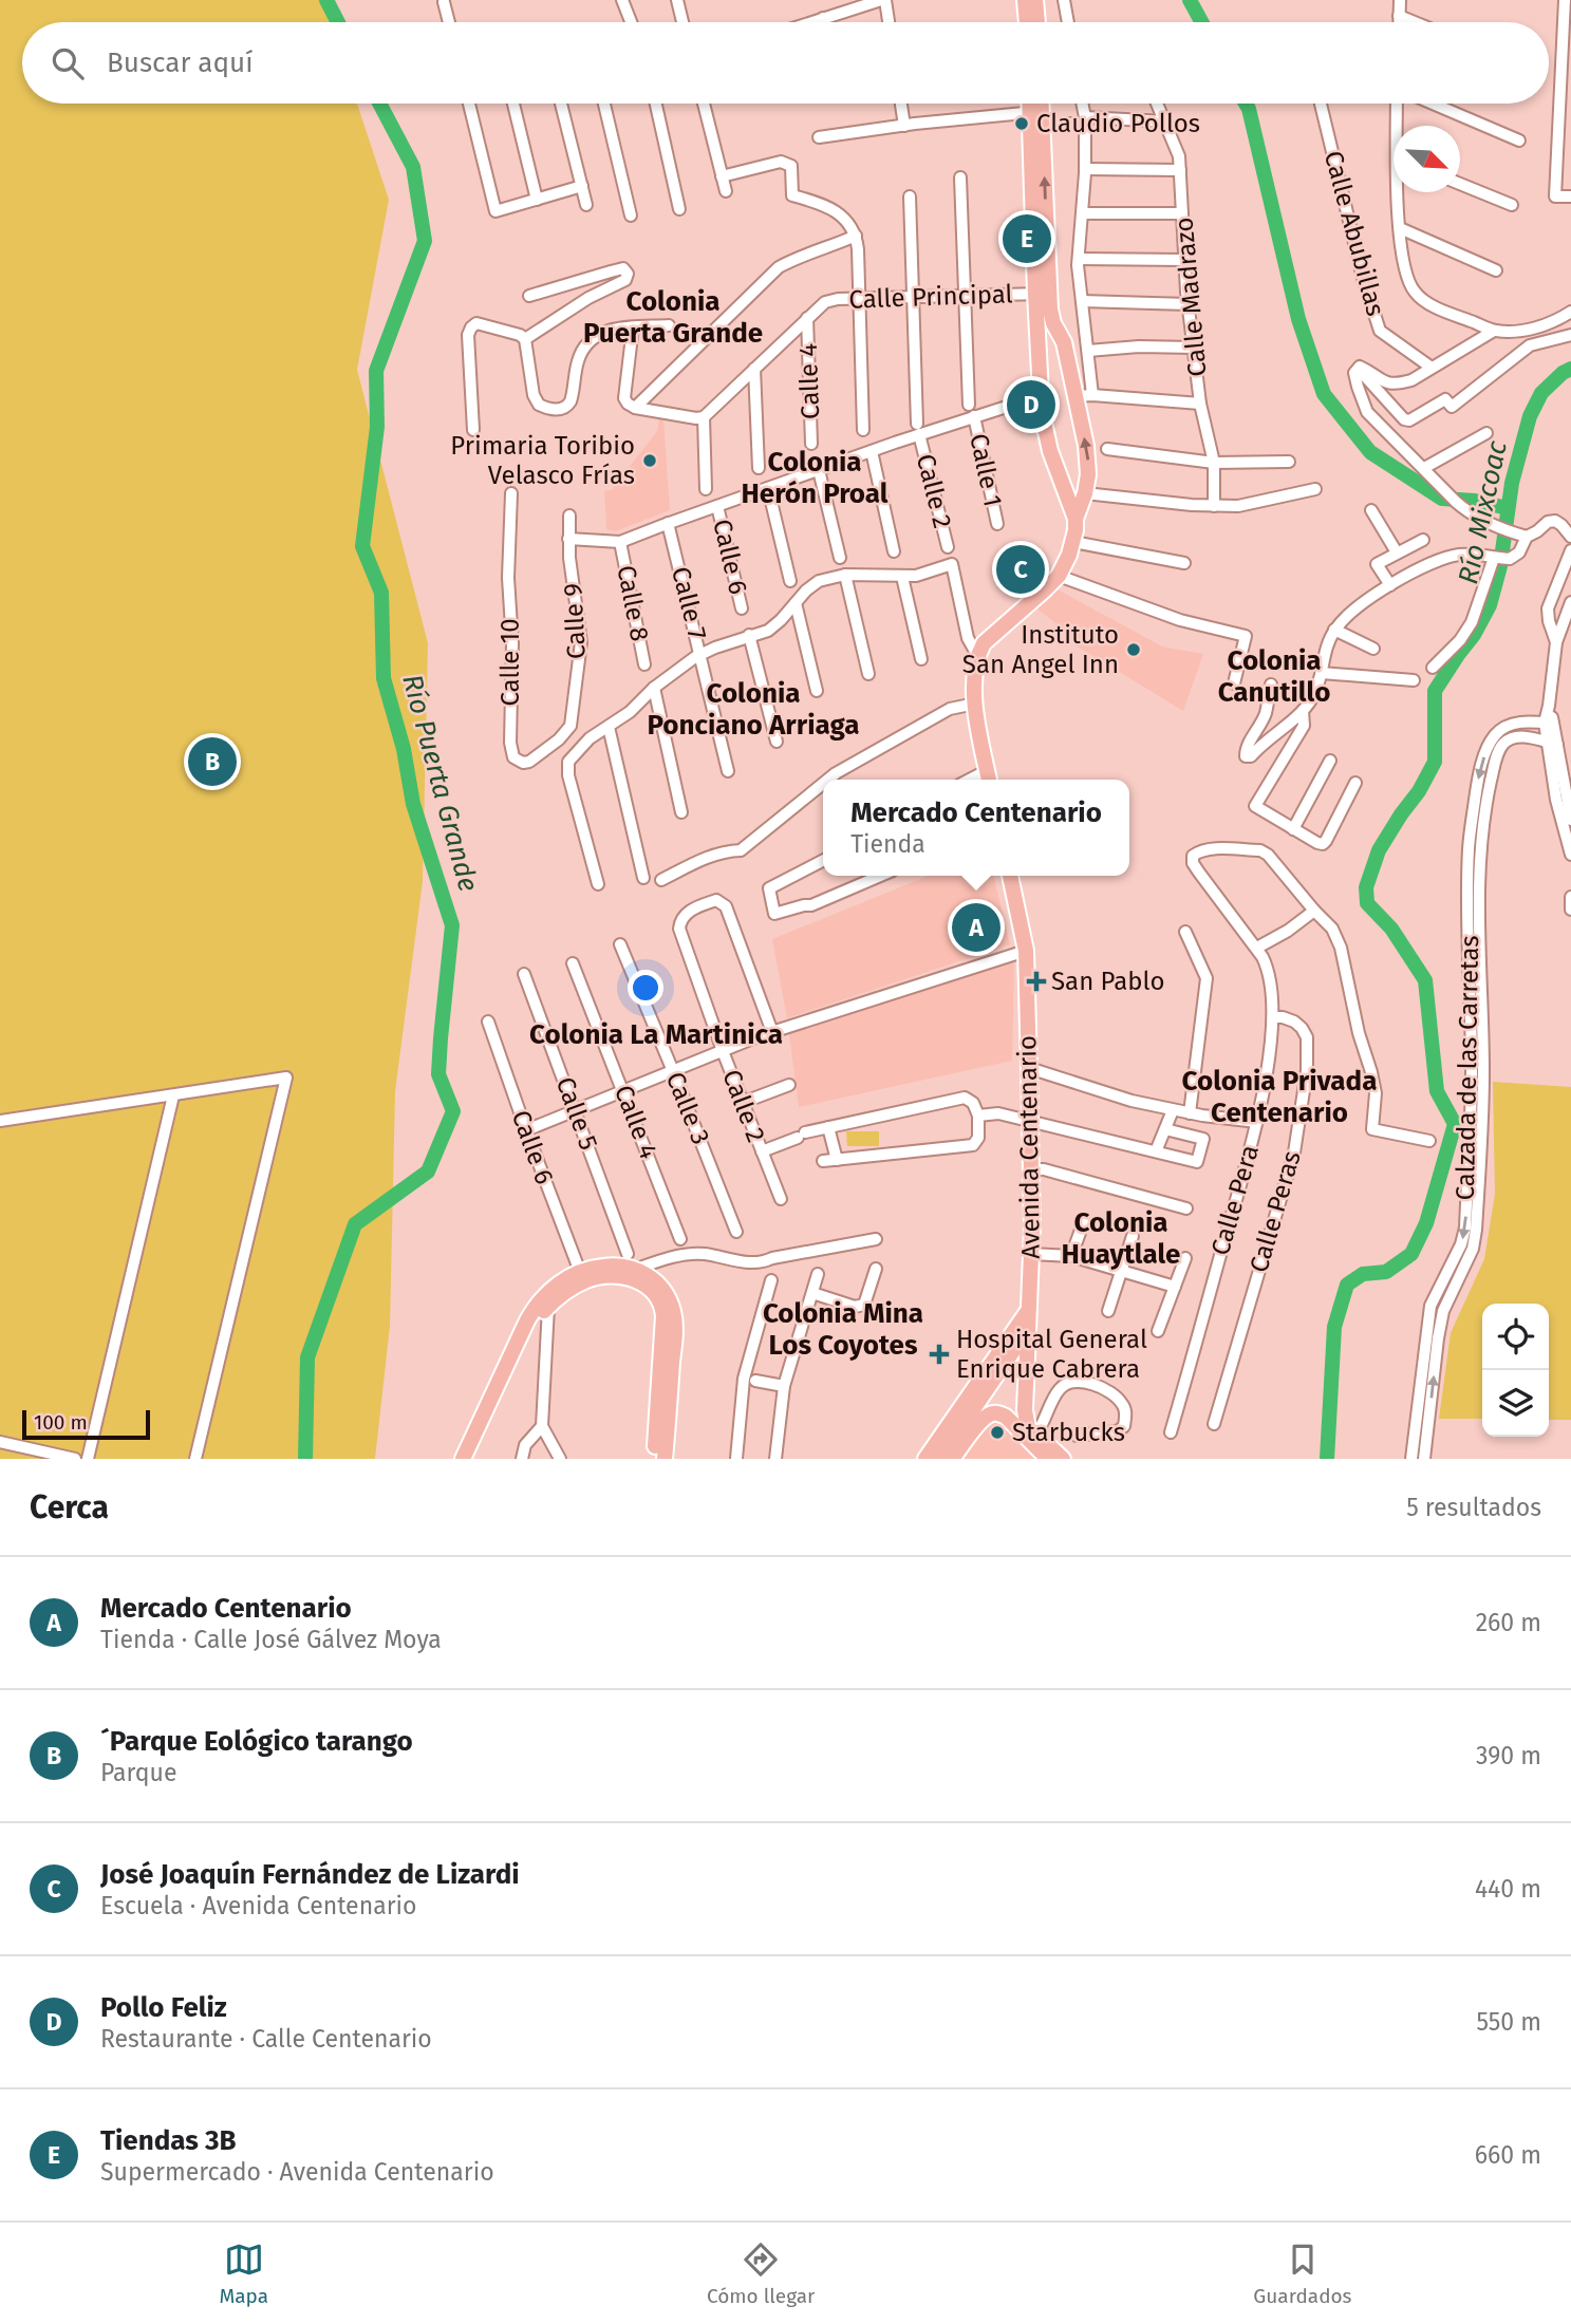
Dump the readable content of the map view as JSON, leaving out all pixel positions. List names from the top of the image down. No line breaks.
{"streets":{"main road":["Avenida Centenario"],"street":["Calle Abubillas","Calle Principal","Calle Madrazo","Calle 4","Calle 1","Calle 2","Calle 6","Calle 8","Calle 7","Calle 9","Calle 10","Calzada de las Carretas","Calle 3","Calle 5","Calle Pera","Calle Peras"]},"crossings":[["Calle Principal","Calle 4"],["Calle Principal","Calle 1"],["Calle Principal","Calle 2"],["Calle Principal","Calle 6"],["Calle 9","Calle 10"],["Calle Pera","Calle Peras"]],"districts":["Colonia Puerta Grande","Colonia Herón Proal","Colonia Canutillo","Colonia Ponciano Arriaga","Colonia La Martinica","Colonia Privada Centenario","Colonia Huaytlale","Colonia Mina Los Coyotes"],"water":["Río Mixcoac","Río Puerta Grande"],"places":{"other":["Claudio Pollos","Primaria Toribio Velasco Frías","Instituto San Angel Inn","Starbucks"],"health":["San Pablo","Hospital General Enrique Cabrera"]},"scale_bar":"100 m","north":"bottom right","page":{"search":"Buscar aquí","pins":["E","D","C","B","A"],"popup":["Mercado Centenario","Tienda"],"scale":"100 m","heading":["Cerca","5 resultados"],"list":[{"mark":"A","name":"Mercado Centenario","note":"Tienda · Calle José Gálvez Moya","value":"260 m"},{"mark":"B","name":"´Parque Eológico tarango","note":"Parque","value":"390 m"},{"mark":"C","name":"José Joaquín Fernández de Lizardi","note":"Escuela · Avenida Centenario","value":"440 m"},{"mark":"D","name":"Pollo Feliz","note":"Restaurante · Calle Centenario","value":"550 m"},{"mark":"E","name":"Tiendas 3B","note":"Supermercado · Avenida Centenario","value":"660 m"}],"nav":["Mapa","Cómo llegar","Guardados"]}}
